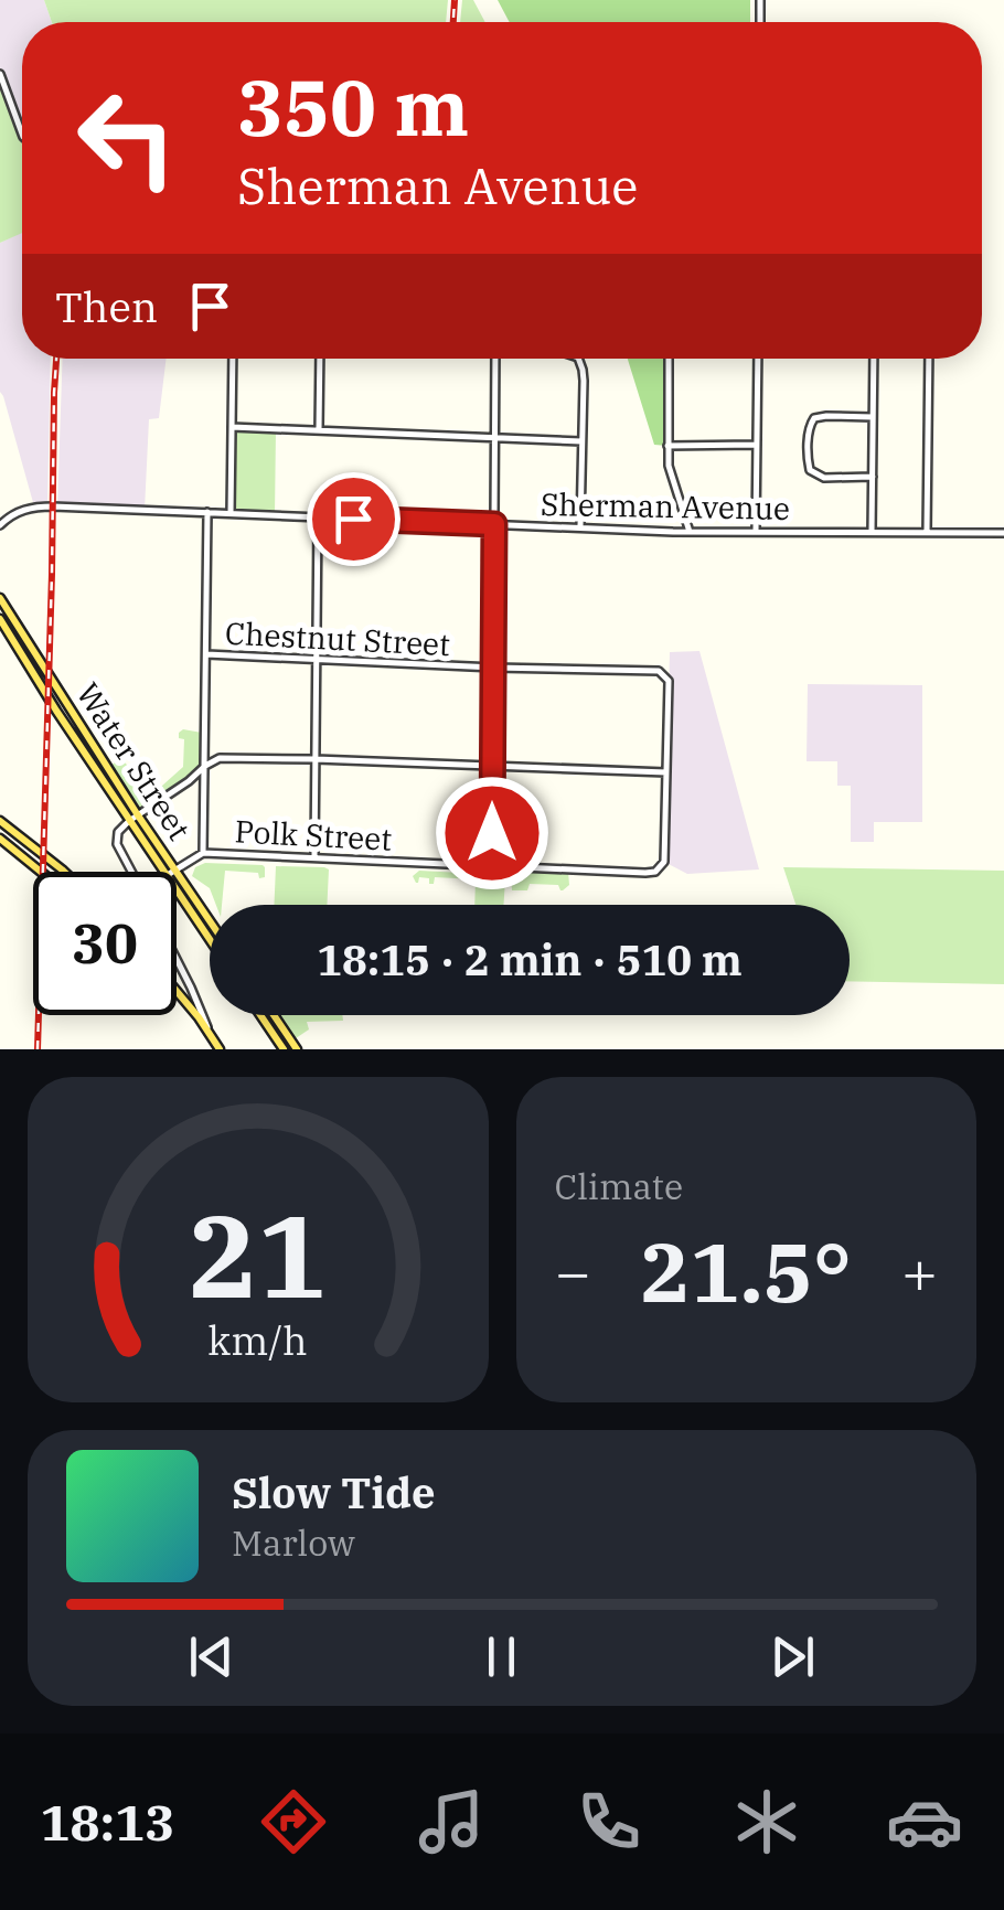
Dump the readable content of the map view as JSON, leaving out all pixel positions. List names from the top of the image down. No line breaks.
{"streets":{"main road":["Water Street"],"street":["Sherman Avenue","Chestnut Street","Polk Street"]},"crossings":[["Chestnut Street","Polk Street"],["Water Street","Polk Street"]],"page":{"turn":["350 m","Sherman Avenue"],"then":"Then","limit":"30","trip":"18:15 · 2 min · 510 m","tile":"Climate","heat":["−","21.5°","+"],"song":["Slow Tide","Marlow"],"tabs":"18:13","gauge":["21","km/h"]}}
